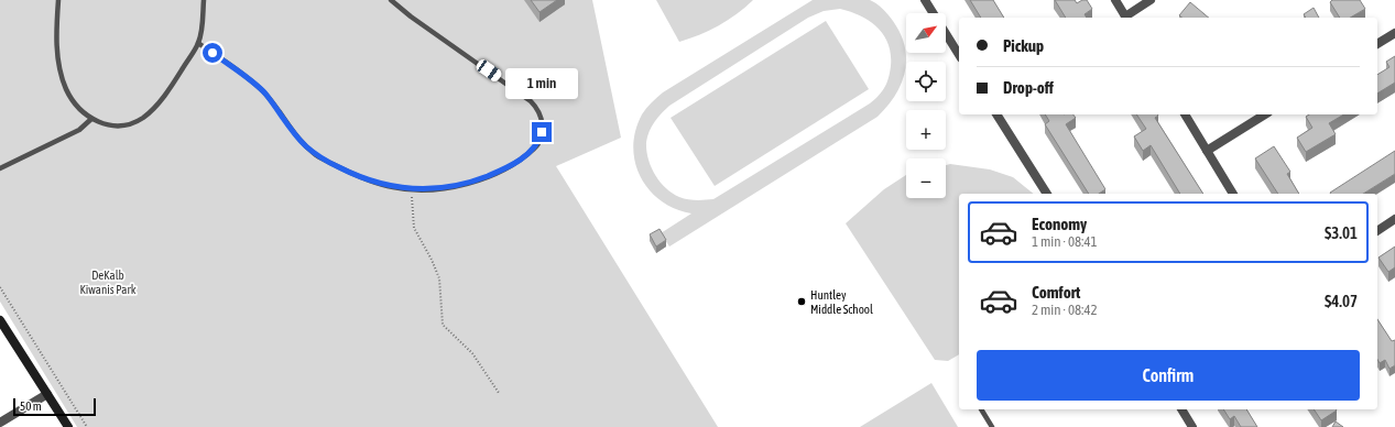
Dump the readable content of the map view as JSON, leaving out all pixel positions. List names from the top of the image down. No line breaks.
{"parks":["DeKalb Kiwanis Park"],"places":["Huntley Middle School"],"scale_bar":"50 m","north":"top right","page":{"map_buttons":["+","−"],"banner":["Pickup","Drop-off"],"bubble":"1 min","list":[{"name":"Economy","note":"1 min · 08:41","value":"$3.01"},{"name":"Comfort","note":"2 min · 08:42","value":"$4.07"}],"buttons":"Confirm","scale":"50 m"}}
